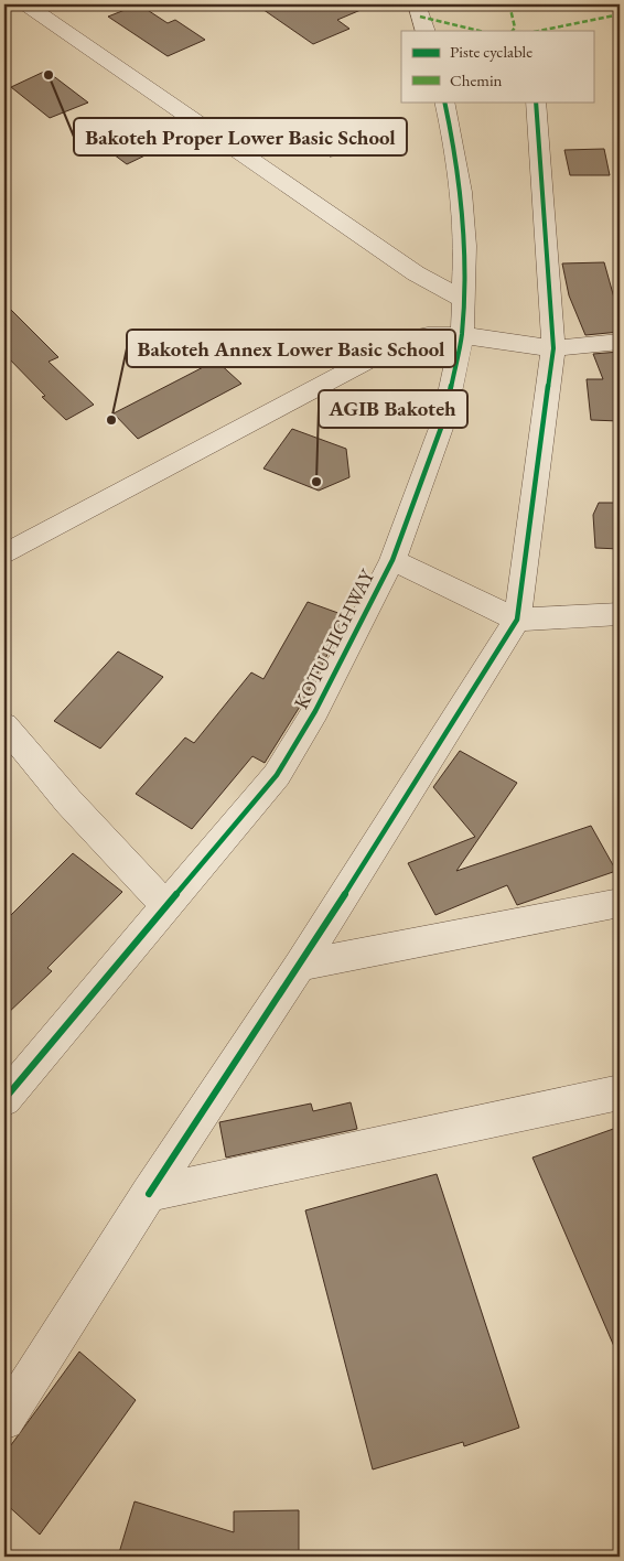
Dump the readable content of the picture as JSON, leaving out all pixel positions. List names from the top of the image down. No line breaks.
{"streets":{"street":["KOTU HIGHWAY"]},"places":["Bakoteh Proper Lower Basic School","Bakoteh Annex Lower Basic School","AGIB Bakoteh"],"legend":["Piste cyclable","Chemin"]}
